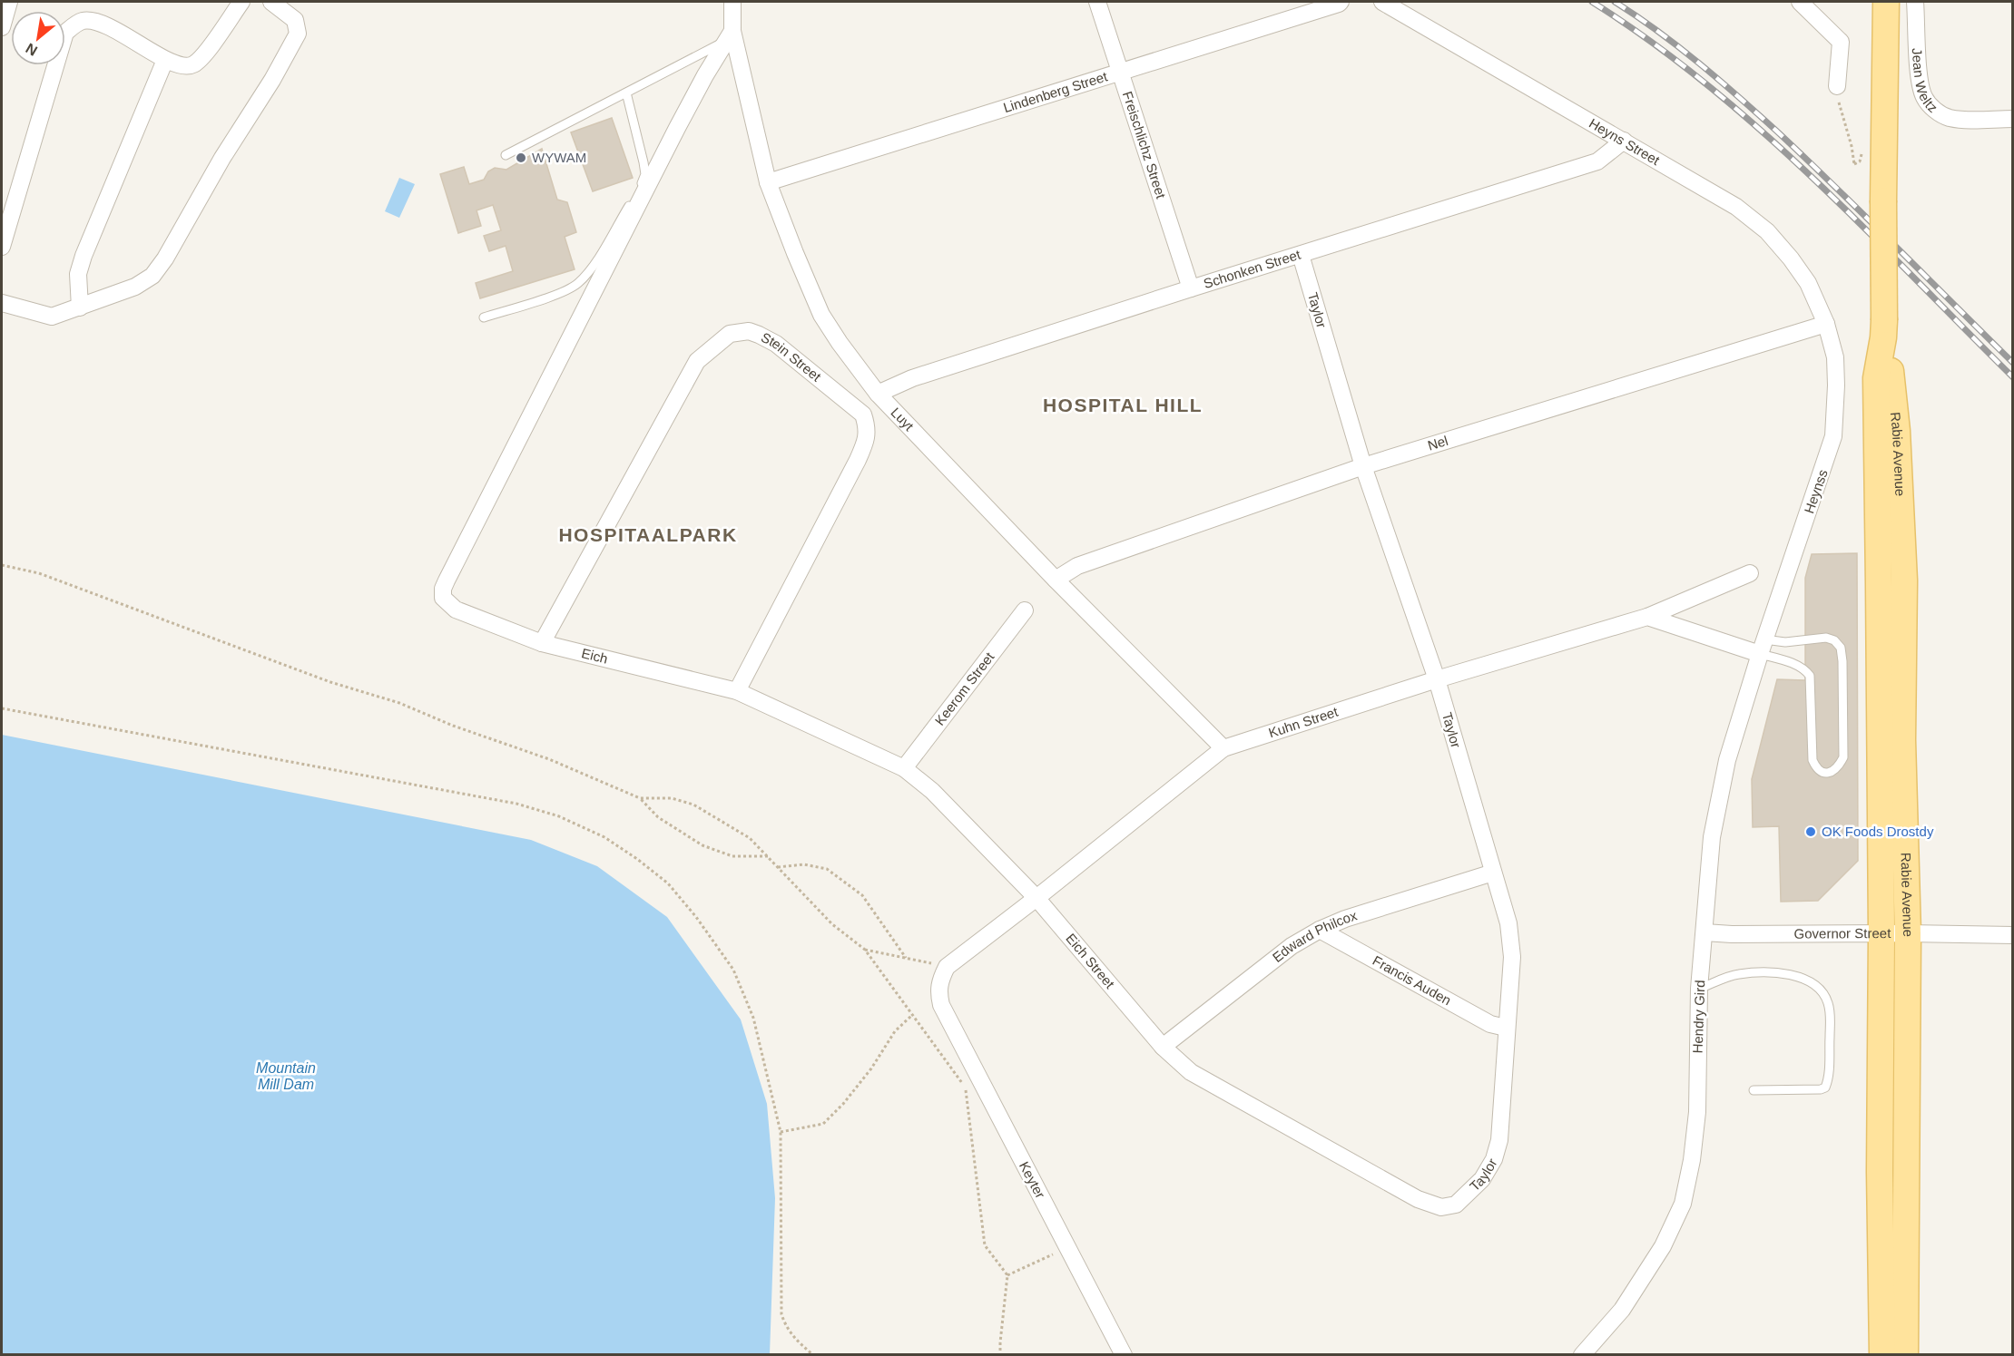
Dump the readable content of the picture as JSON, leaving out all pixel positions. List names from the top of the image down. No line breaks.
{"streets":{"main road":["Rabie Avenue"],"street":["Jean Weltz","Lindenberg Street","Heyns Street","Freischlichz Street","Schonken Street","Taylor","Stein Street","Luyt","Nel","Heynss","Eich","Keerom Street","Kuhn Street","Governor Street","Edward Philcox","Eich Street","Francis Auden","Hendry Gird","Keyter"]},"crossings":[["Lindenberg Street","Freischlichz Street"],["Lindenberg Street","Luyt"],["Heyns Street","Schonken Street"],["Heyns Street","Nel"],["Heyns Street","Heynss"],["Freischlichz Street","Schonken Street"],["Schonken Street","Taylor"],["Schonken Street","Luyt"],["Taylor","Nel"],["Taylor","Kuhn Street"],["Taylor","Edward Philcox"],["Taylor","Eich Street"],["Taylor","Francis Auden"],["Stein Street","Eich"],["Stein Street","Eich Street"],["Luyt","Nel"],["Luyt","Eich"],["Luyt","Kuhn Street"],["Nel","Heynss"],["Rabie Avenue","Governor Street"],["Heynss","Hendry Gird"],["Eich","Eich Street"],["Keerom Street","Eich Street"],["Kuhn Street","Eich Street"],["Kuhn Street","Keyter"],["Governor Street","Hendry Gird"],["Edward Philcox","Eich Street"],["Edward Philcox","Francis Auden"]],"districts":["HOSPITAL HILL","HOSPITAALPARK"],"water":["Mountain Mill Dam"],"places":["WYWAM","OK Foods Drostdy"],"north":"bottom left"}
